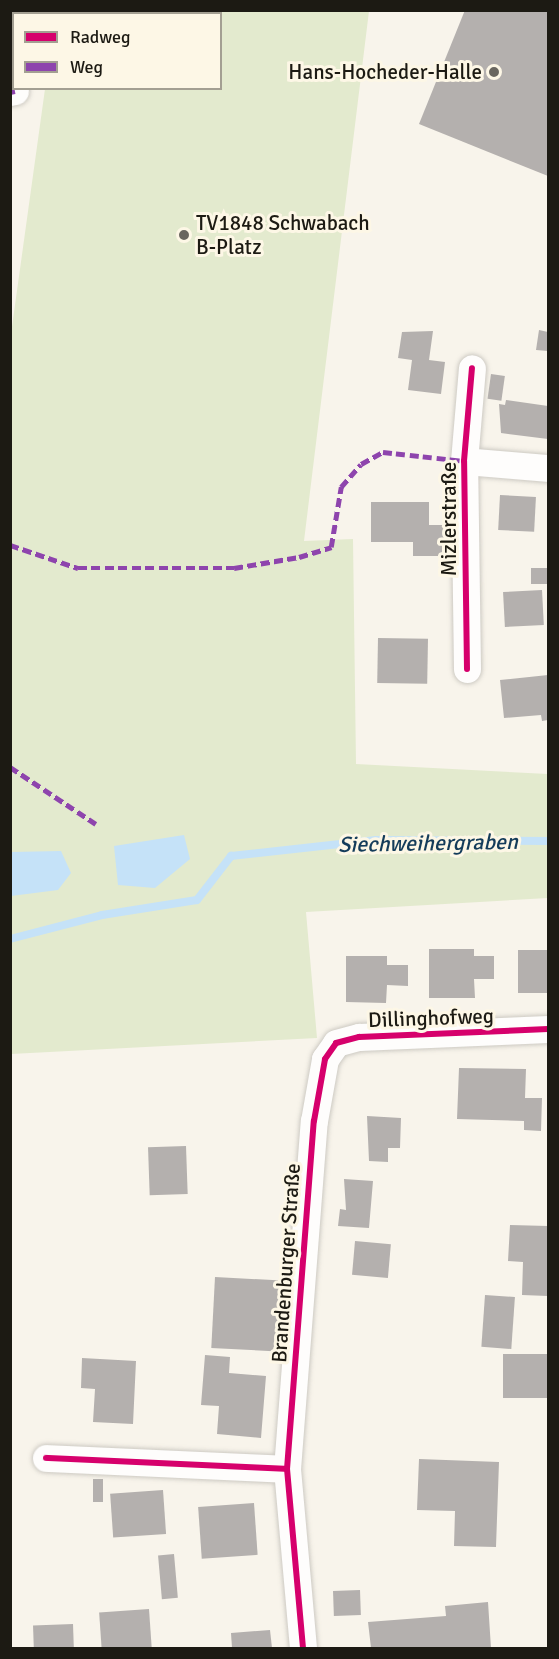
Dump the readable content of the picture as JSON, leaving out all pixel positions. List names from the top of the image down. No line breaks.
{"streets":{"street":["Mizlerstraße","Dillinghofweg","Brandenburger Straße"]},"crossings":[["Dillinghofweg","Brandenburger Straße"]],"water":["Siechweihergraben"],"places":["Hans-Hocheder-Halle","TV1848 Schwabach B-Platz"],"legend":["Radweg","Weg"]}
